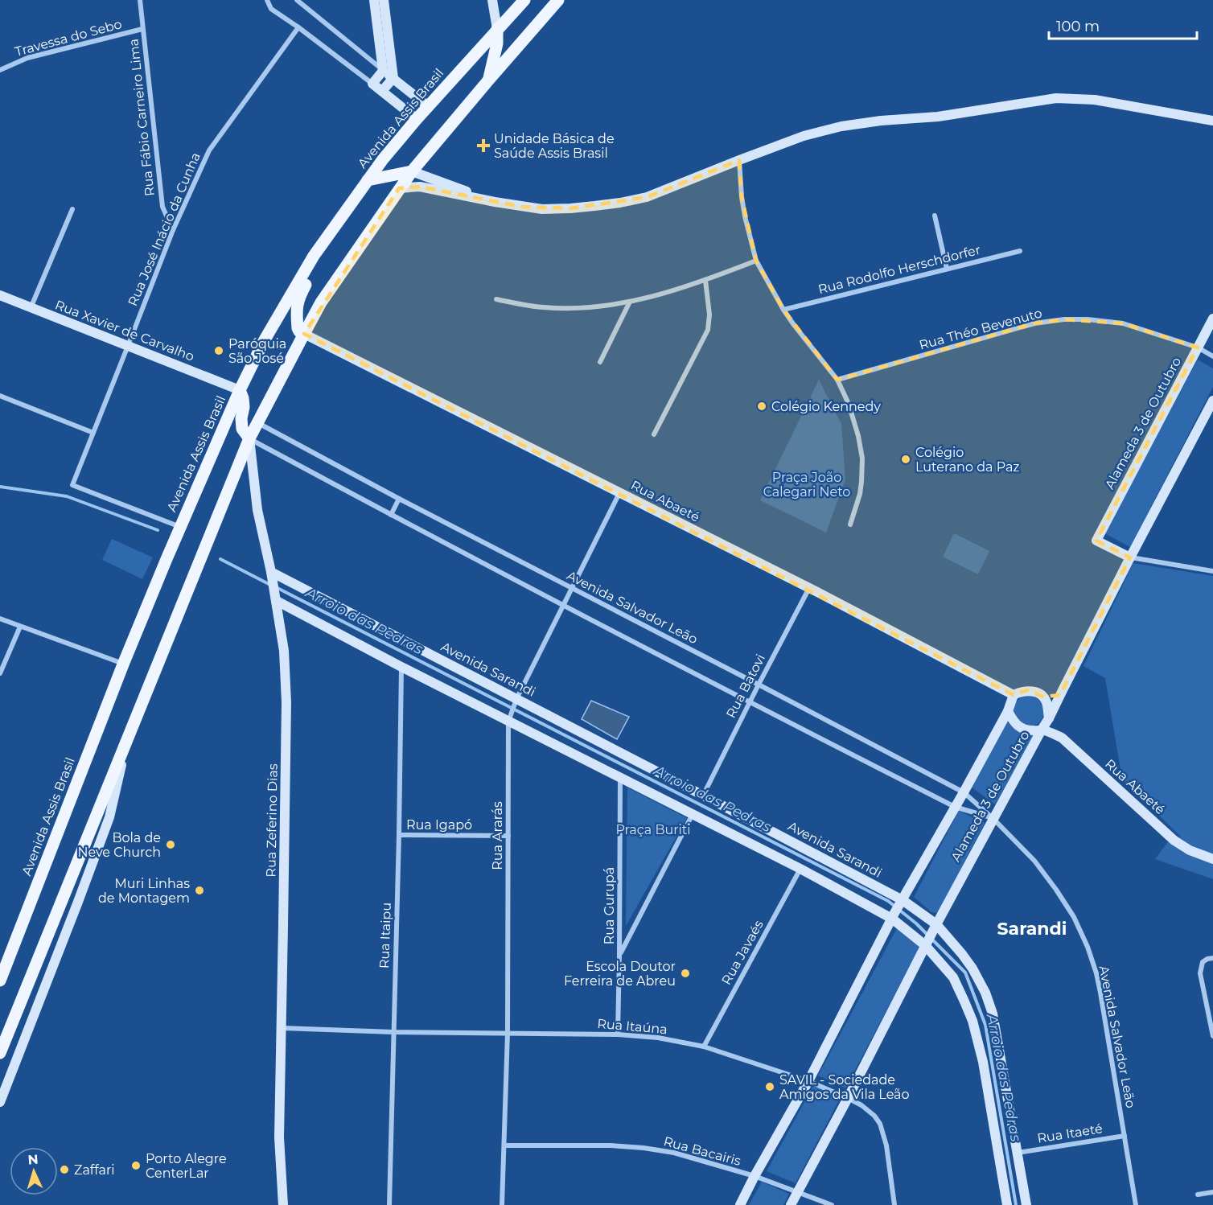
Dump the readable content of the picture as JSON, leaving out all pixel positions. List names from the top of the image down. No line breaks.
{"streets":{"main road":["Avenida Assis Brasil"],"street":["Travessa do Sebo","Rua Fábio Carneiro Lima","Rua José Inácio da Cunha","Rua Rodolfo Herschdorfer","Rua Théo Bevenuto","Rua Xavier de Carvalho","Alameda 3 de Outubro","Rua Abaeté","Avenida Salvador Leão","Avenida Sarandi","Rua Batovi","Rua Zeferino Dias","Rua Igapó","Rua Ararás","Rua Gurupá","Rua Itaipu","Rua Javaés","Rua Itaúna","Rua Itaeté","Rua Bacairis"]},"crossings":[["Travessa do Sebo","Rua Fábio Carneiro Lima"],["Rua Fábio Carneiro Lima","Rua José Inácio da Cunha"],["Avenida Assis Brasil","Rua José Inácio da Cunha"],["Avenida Assis Brasil","Rua Xavier de Carvalho"],["Rua José Inácio da Cunha","Rua Xavier de Carvalho"],["Rua Théo Bevenuto","Alameda 3 de Outubro"],["Alameda 3 de Outubro","Rua Abaeté"],["Alameda 3 de Outubro","Avenida Salvador Leão"],["Alameda 3 de Outubro","Avenida Sarandi"],["Alameda 3 de Outubro","Rua Itaúna"],["Alameda 3 de Outubro","Rua Bacairis"],["Rua Abaeté","Rua Batovi"],["Rua Abaeté","Rua Ararás"],["Avenida Salvador Leão","Rua Batovi"],["Avenida Salvador Leão","Rua Zeferino Dias"],["Avenida Salvador Leão","Rua Ararás"],["Avenida Salvador Leão","Rua Itaeté"],["Avenida Sarandi","Rua Batovi"],["Avenida Sarandi","Rua Zeferino Dias"],["Avenida Sarandi","Rua Ararás"],["Avenida Sarandi","Rua Itaeté"],["Rua Zeferino Dias","Rua Itaúna"],["Rua Igapó","Rua Ararás"],["Rua Igapó","Rua Itaipu"],["Rua Ararás","Rua Itaúna"],["Rua Ararás","Rua Bacairis"],["Rua Gurupá","Rua Itaúna"],["Rua Itaipu","Rua Itaúna"],["Rua Javaés","Rua Itaúna"]],"districts":["Sarandi"],"water":["Arroio das Pedras"],"parks":["Praça João Calegari Neto","Praça Buriti"],"places":{"health":["Unidade Básica de Saúde Assis Brasil"],"other":["Paróquia São José","Colégio Kennedy","Colégio Luterano da Paz","Bola de Neve Church","Muri Linhas de Montagem","Escola Doutor Ferreira de Abreu","SAVIL - Sociedade Amigos da Vila Leão","Porto Alegre CenterLar","Zaffari"]},"scale_bar":"100 m","north":"top"}
